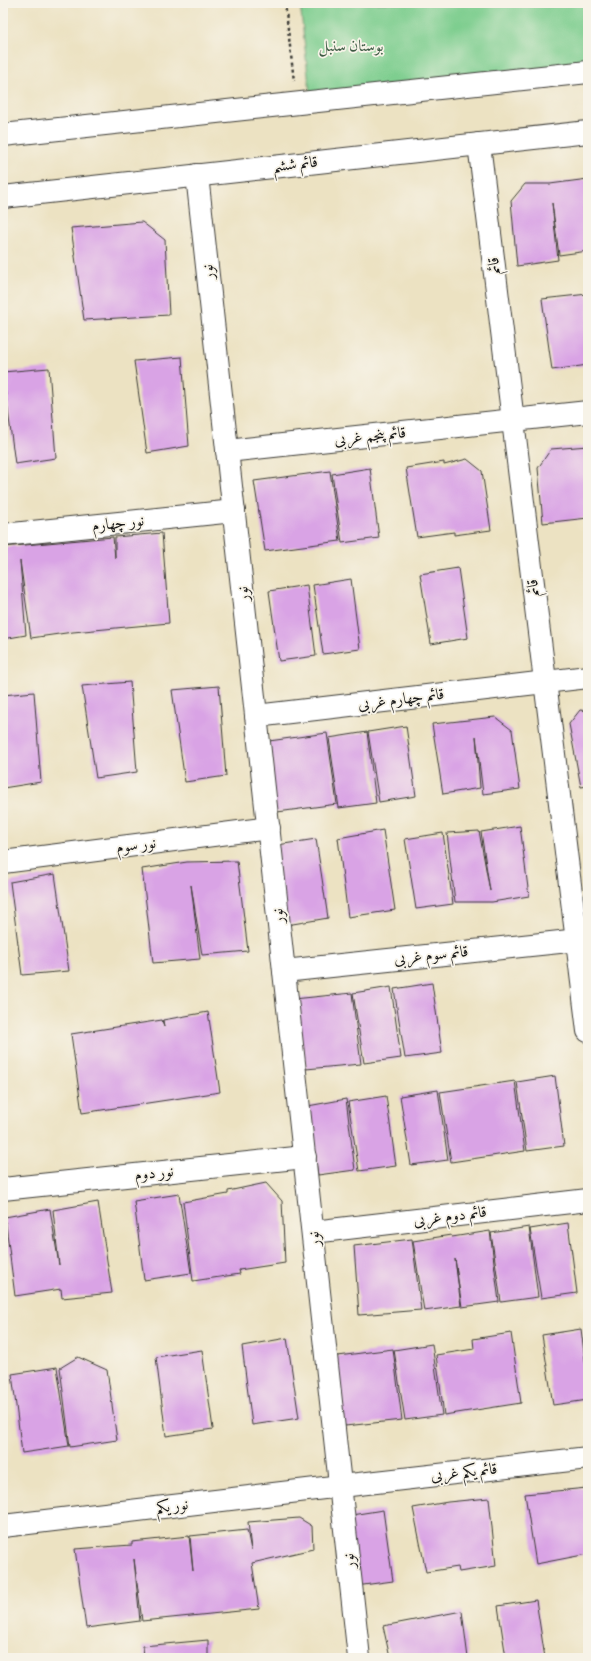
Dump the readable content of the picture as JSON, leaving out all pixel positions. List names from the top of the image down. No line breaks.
{"streets":{"street":["قائم ششم","قائم","نور","قائم پنجم غربی","نور چهارم","قائم چهارم غربی","نور سوم","قائم سوم غربی","نور دوم","قائم دوم غربی","قائم یکم غربی","نور یکم"]},"crossings":[["قائم ششم","قائم"],["قائم ششم","نور"],["قائم","قائم پنجم غربی"],["قائم","قائم چهارم غربی"],["قائم","قائم سوم غربی"],["نور","قائم پنجم غربی"],["نور","نور چهارم"],["نور","قائم چهارم غربی"],["نور","نور سوم"],["نور","قائم سوم غربی"],["نور","نور دوم"],["نور","قائم دوم غربی"],["نور","قائم یکم غربی"],["نور","نور یکم"],["قائم یکم غربی","نور یکم"]],"parks":["بوستان سنبل"]}
